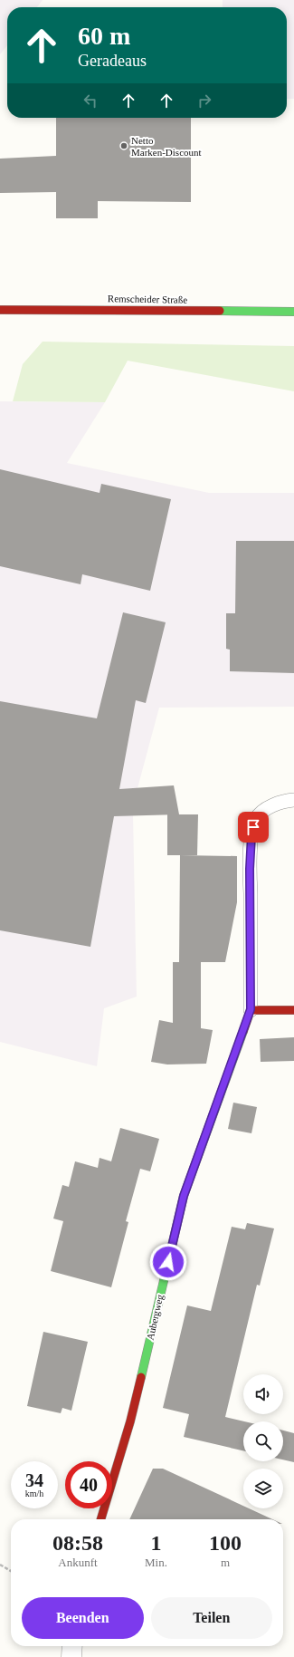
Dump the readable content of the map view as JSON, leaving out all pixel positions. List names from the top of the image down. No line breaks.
{"streets":{"street":["Remscheider Straße","Aubergweg"]},"places":["Netto Marken-Discount"],"page":{"turn":["60 m","Geradeaus"],"speed":"34 km/h","limit":"40","eta":["08:58","Ankunft","1","Min.","100","m"],"buttons":["Beenden","Teilen"]}}
